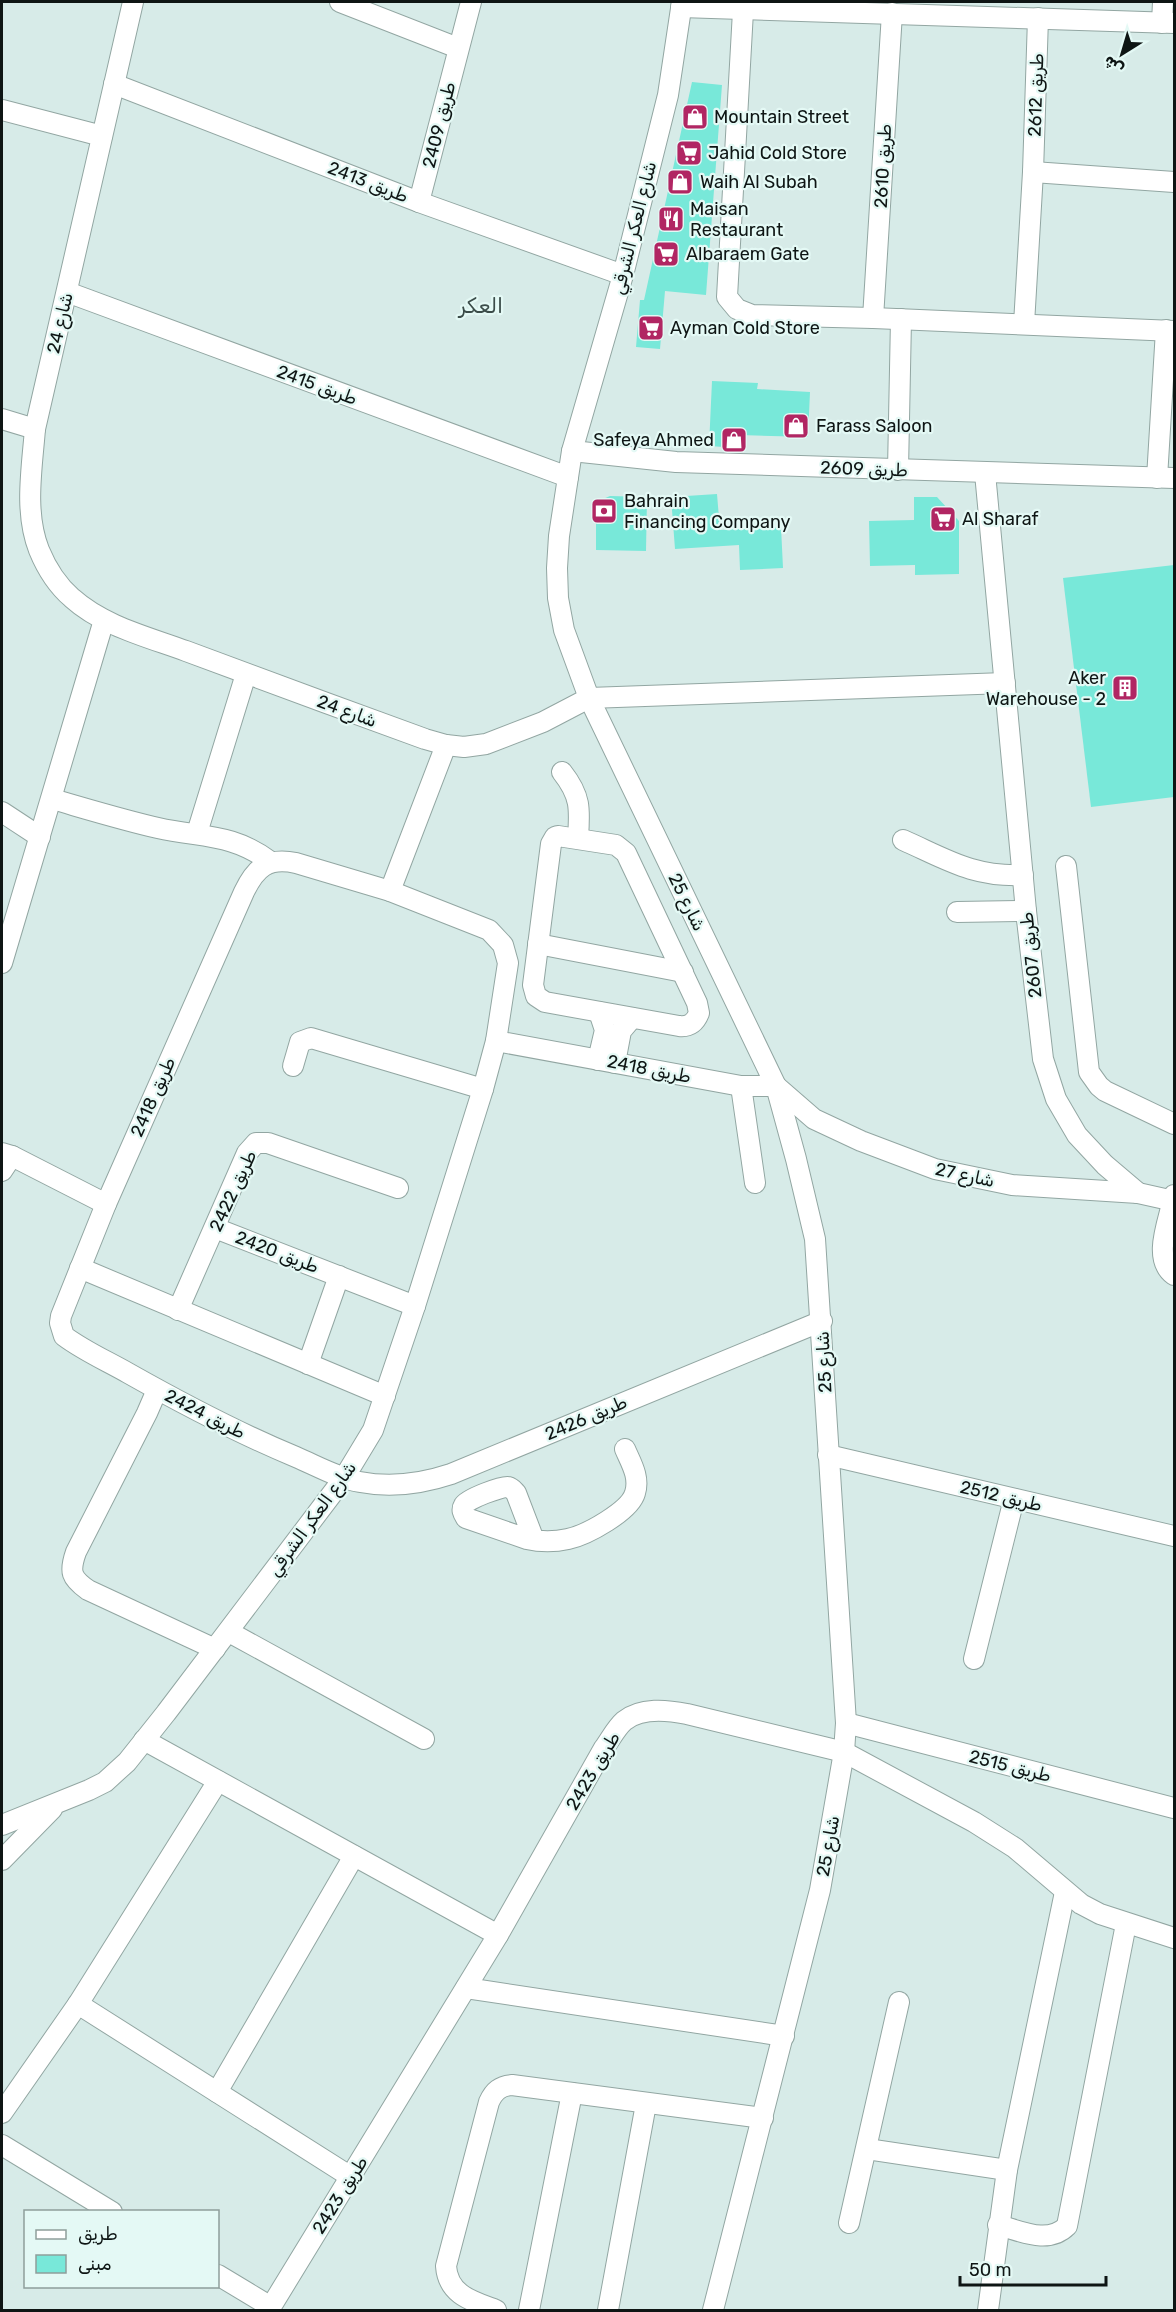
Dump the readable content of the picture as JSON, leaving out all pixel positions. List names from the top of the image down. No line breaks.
{"streets":{"street":["طريق 2612","طريق 2409","طريق 2610","طريق 2413","شارع العكر الشرقي","شارع 24","طريق 2415","طريق 2609","شارع 25","طريق 2607","طريق 2418","شارع 27","طريق 2422","طريق 2420","طريق 2424","طريق 2426","طريق 2512","طريق 2515","طريق 2423"]},"crossings":[["طريق 2409","طريق 2413"],["طريق 2413","شارع العكر الشرقي"],["طريق 2413","شارع 24"],["شارع العكر الشرقي","طريق 2609"],["شارع العكر الشرقي","شارع 25"],["شارع العكر الشرقي","طريق 2418"],["شارع العكر الشرقي","طريق 2420"],["شارع العكر الشرقي","طريق 2424"],["شارع العكر الشرقي","طريق 2426"],["شارع 24","طريق 2415"],["شارع 24","شارع 25"],["طريق 2415","شارع 25"],["طريق 2609","شارع 25"],["طريق 2609","طريق 2607"],["شارع 25","طريق 2418"],["شارع 25","شارع 27"],["شارع 25","طريق 2426"],["شارع 25","طريق 2512"],["شارع 25","طريق 2515"],["شارع 25","طريق 2423"],["طريق 2607","شارع 27"],["طريق 2418","شارع 27"],["طريق 2418","طريق 2424"],["طريق 2422","طريق 2420"],["طريق 2424","طريق 2426"]],"districts":["العكر"],"places":{"shop":["Mountain Street","Waih Al Subah","Farass Saloon","Safeya Ahmed"],"supermarket":["Jahid Cold Store","Albaraem Gate","Ayman Cold Store","Al Sharaf"],"restaurant":["Maisan Restaurant"],"bank":["Bahrain Financing Company"],"building":["Aker Warehouse - 2"]},"legend":["طريق","مبنى"],"scale_bar":"50 m","north":"bottom left"}
